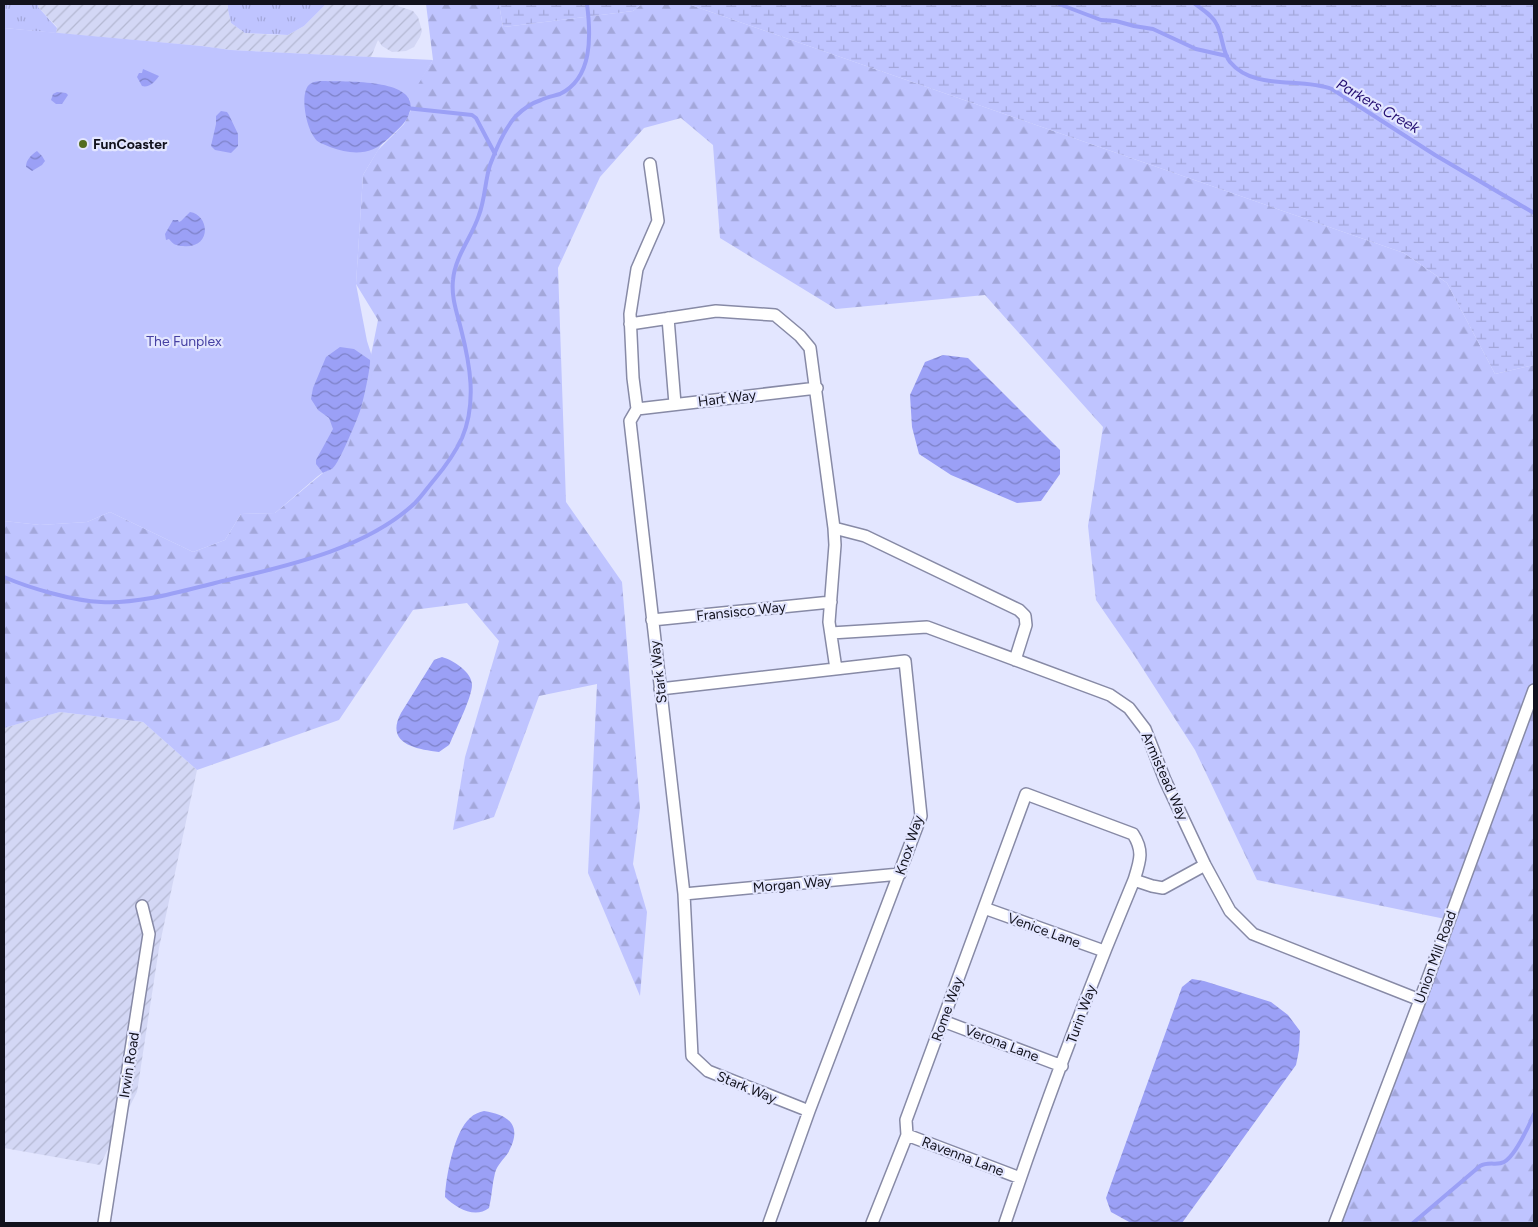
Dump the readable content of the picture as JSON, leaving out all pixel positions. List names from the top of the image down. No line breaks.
{"streets":{"street":["Hart Way","Fransisco Way","Stark Way","Armistead Way","Knox Way","Morgan Way","Venice Lane","Union Mill Road","Rome Way","Turin Way","Verona Lane","Irwin Road","Ravenna Lane"]},"crossings":[["Hart Way","Stark Way"],["Fransisco Way","Stark Way"],["Stark Way","Knox Way"],["Stark Way","Morgan Way"],["Armistead Way","Union Mill Road"],["Knox Way","Morgan Way"],["Venice Lane","Rome Way"],["Venice Lane","Turin Way"],["Rome Way","Turin Way"],["Rome Way","Verona Lane"],["Rome Way","Ravenna Lane"],["Turin Way","Verona Lane"],["Turin Way","Ravenna Lane"]],"water":["Parkers Creek"],"parks":["The Funplex"],"places":["FunCoaster"]}
